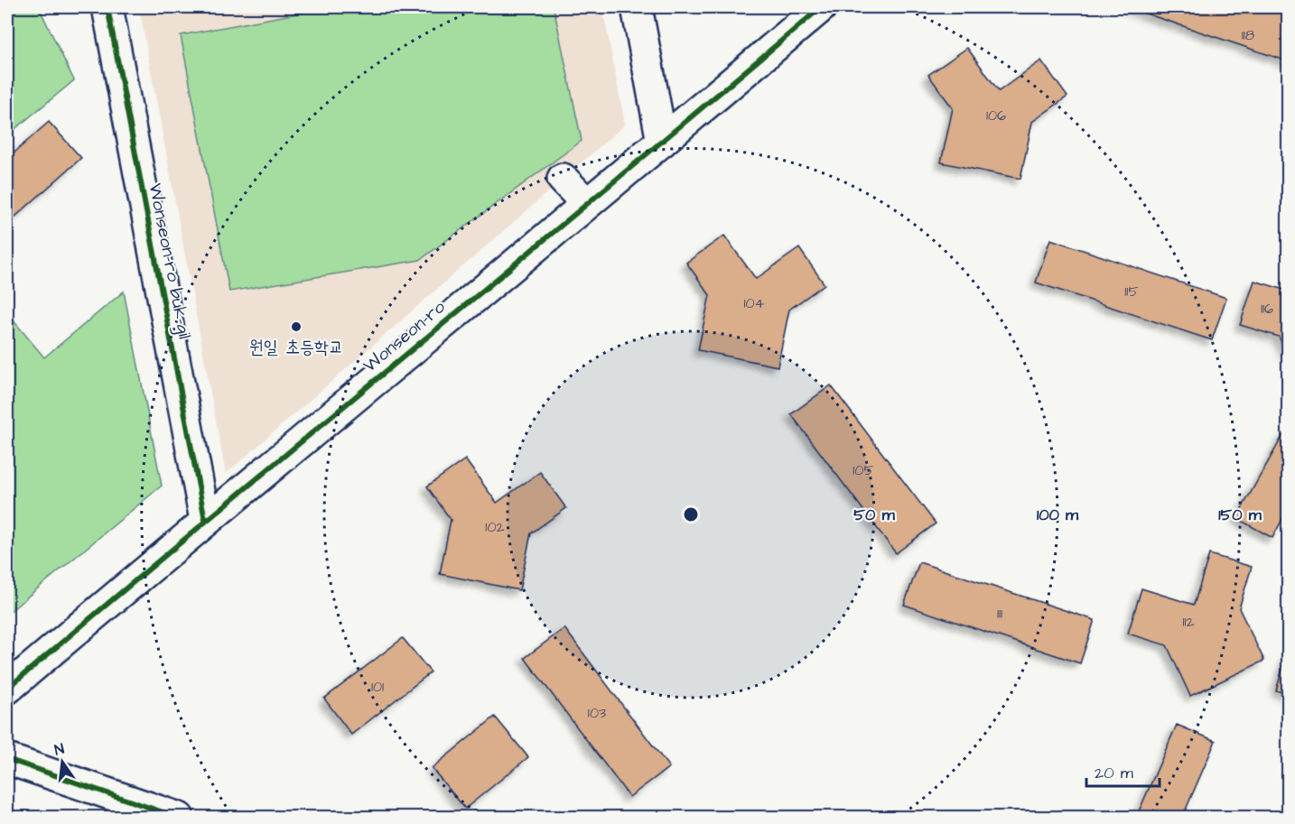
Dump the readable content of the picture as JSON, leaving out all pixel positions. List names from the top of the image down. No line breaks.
{"streets":{"street":["Wonseon-ro buk-gil","Wonseon-ro"]},"crossings":[["Wonseon-ro buk-gil","Wonseon-ro"]],"places":["원일 초등학교"],"house_numbers":["118","106","115","104","116","105","102","111","112","101","103"],"scale_bar":"20 m","north":"top","rings":["50 m","100 m","150 m"]}
